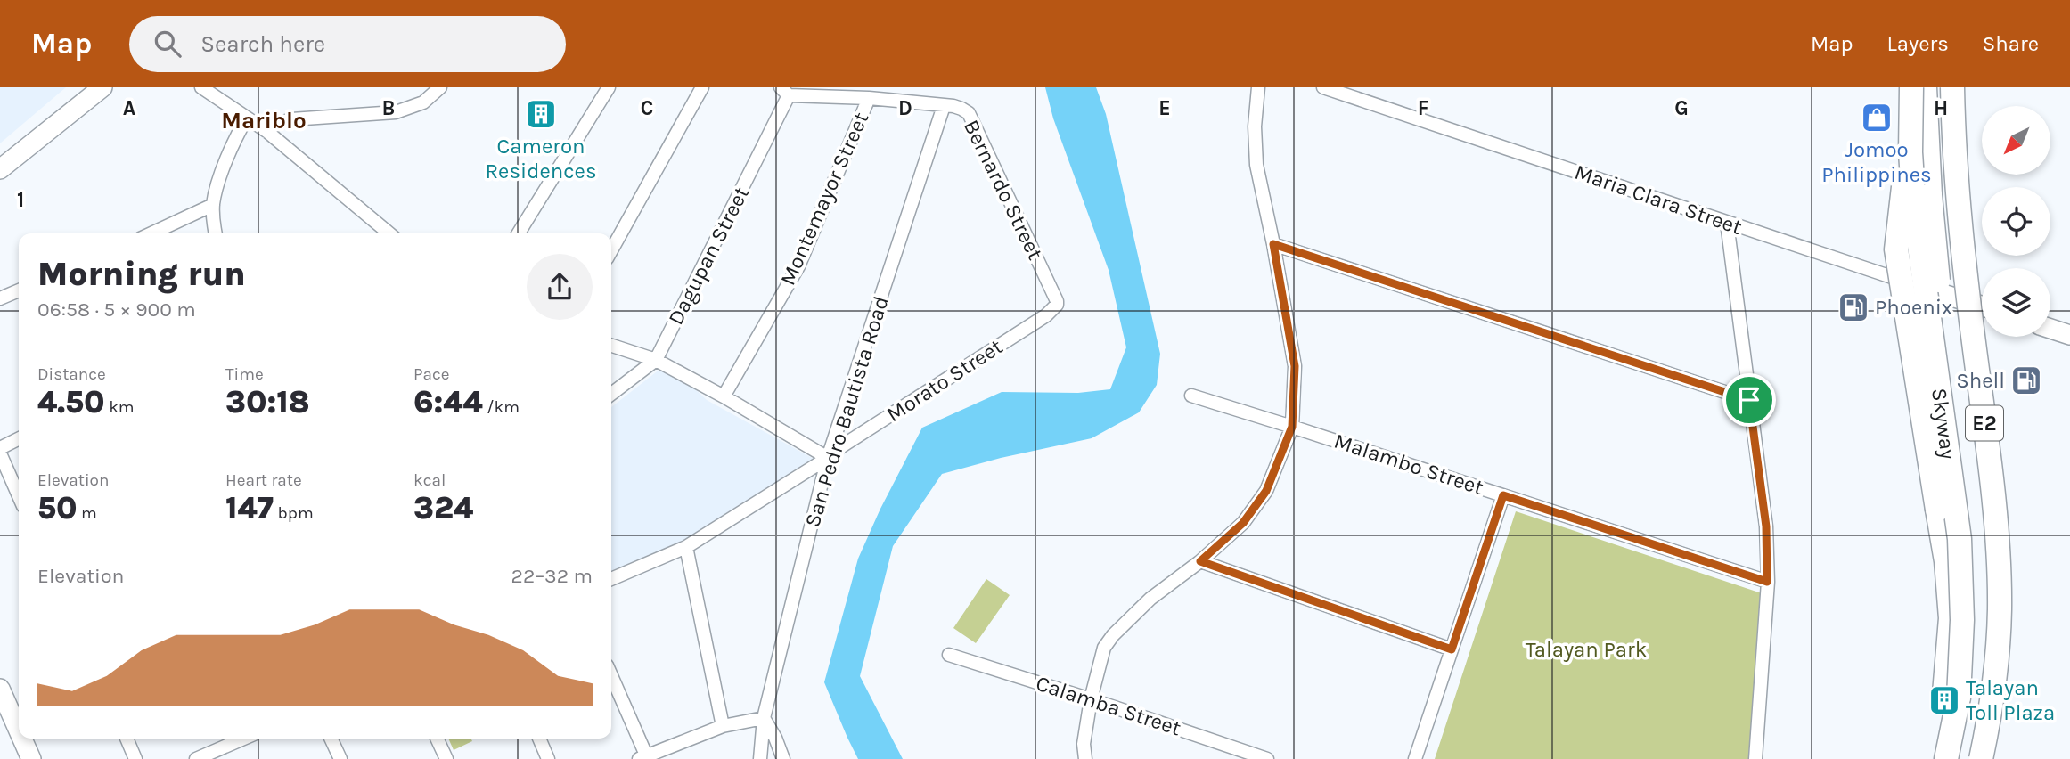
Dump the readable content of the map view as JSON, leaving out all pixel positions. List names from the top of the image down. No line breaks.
{"streets":{"highway":["Skyway","E2"],"street":["Bernardo Street","Montemayor Street","Maria Clara Street","Dagupan Street","Morato Street","San Pedro Bautista Road","Malambo Street","Calamba Street"]},"crossings":[["Bernardo Street","Montemayor Street"],["Bernardo Street","Dagupan Street"],["Bernardo Street","Morato Street"],["Bernardo Street","San Pedro Bautista Road"],["Morato Street","San Pedro Bautista Road"]],"districts":["Mariblo"],"parks":["Talayan Park"],"places":{"building":["Cameron Residences","Talayan Toll Plaza"],"shop":["Jomoo Philippines"],"fuel station":["Phoenix","Shell"]},"north":"bottom left","page":{"header":"Map","search":"Search here","nav":["Map","Layers","Share"],"heading":["Morning run","06:58 · 5 × 900 m"],"stats":[["Distance","4.50 km"],["Time","30:18"],["Pace","6:44 /km"],["Elevation","50 m"],["Heart rate","147 bpm"],["kcal","324"]],"chart":["Elevation","22–32 m"]},"grid":{"columns":["A","B","C","D","E","F","G","H"],"rows":["1"]}}
